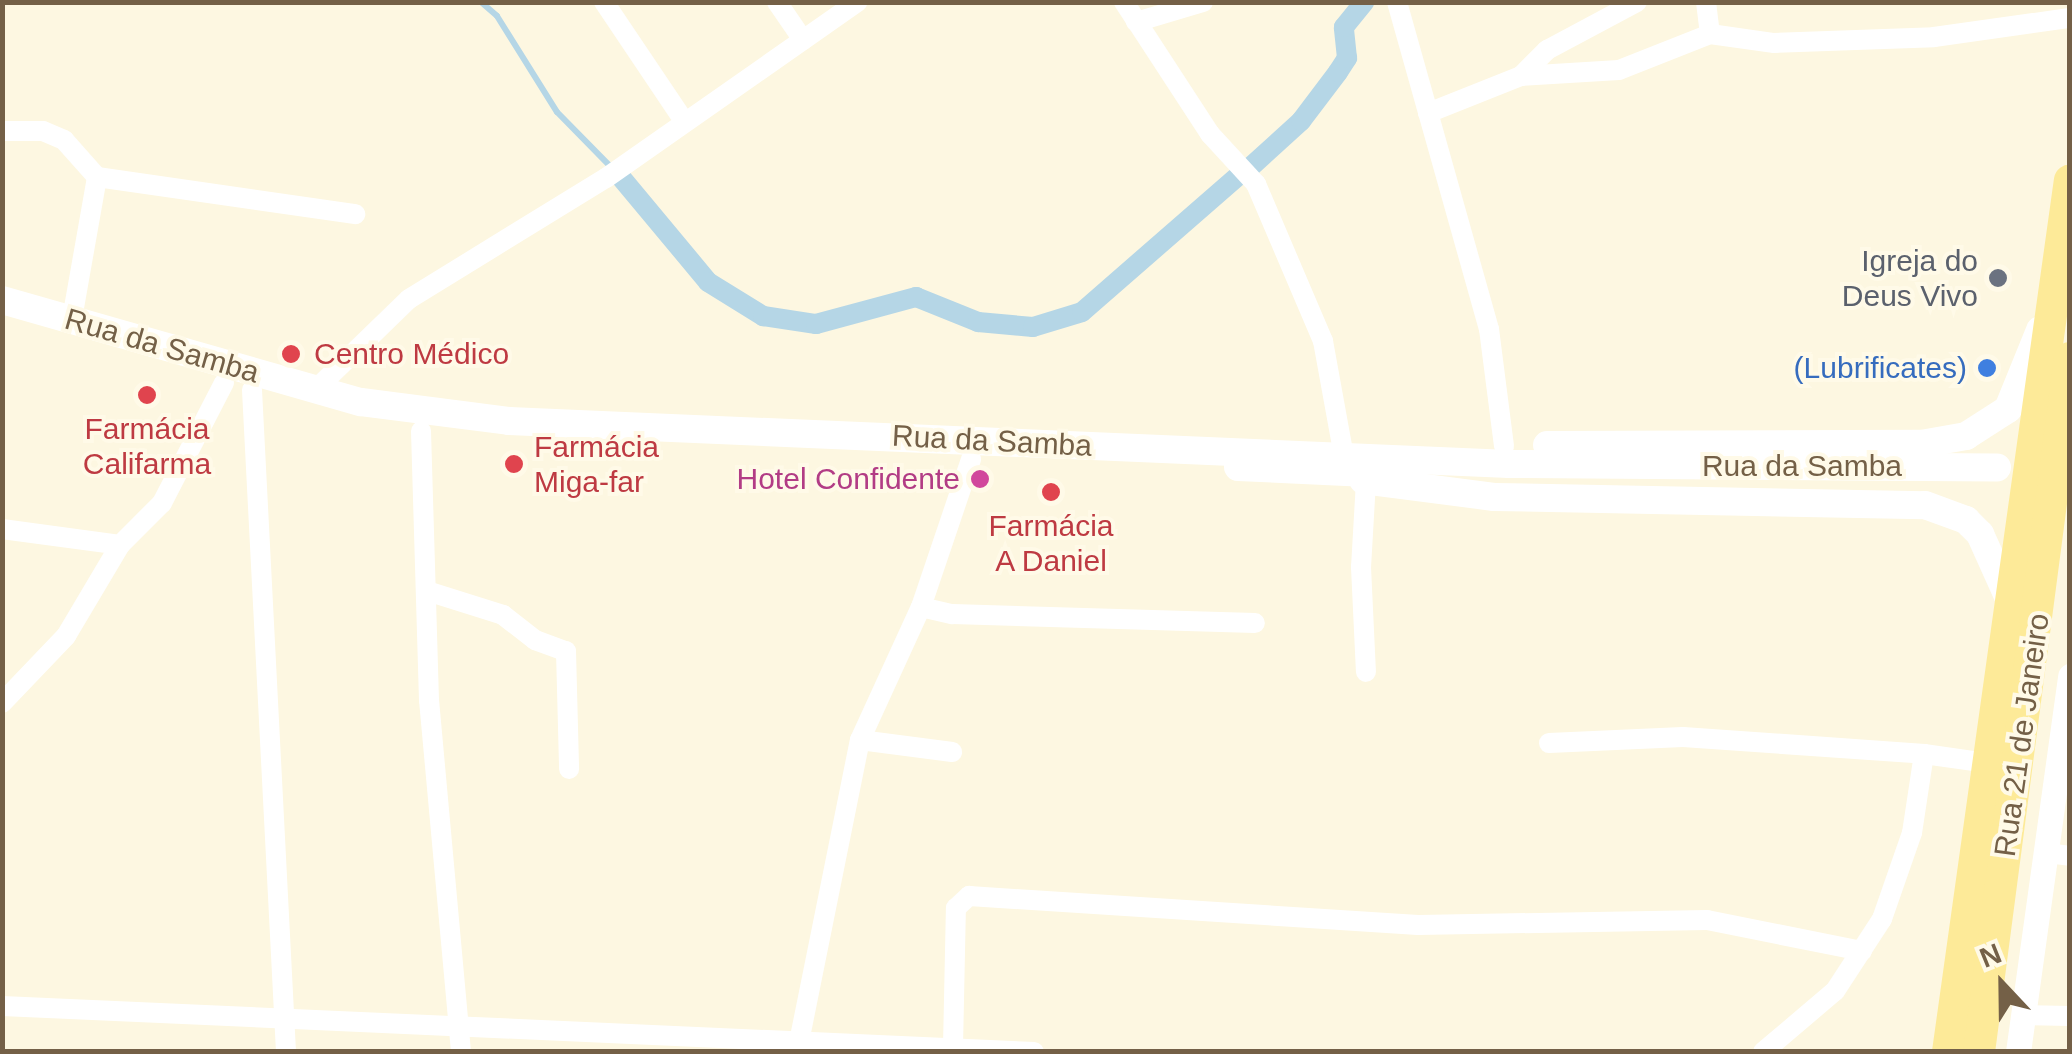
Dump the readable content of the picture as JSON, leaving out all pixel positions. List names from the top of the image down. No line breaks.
{"streets":{"main road":["Rua da Samba","Rua 21 de Janeiro"]},"places":["Igreja do Deus Vivo","Centro Médico","(Lubrificates)","Farmácia Califarma","Farmácia Miga-far","Hotel Confidente","Farmácia A Daniel"],"north":"top"}
